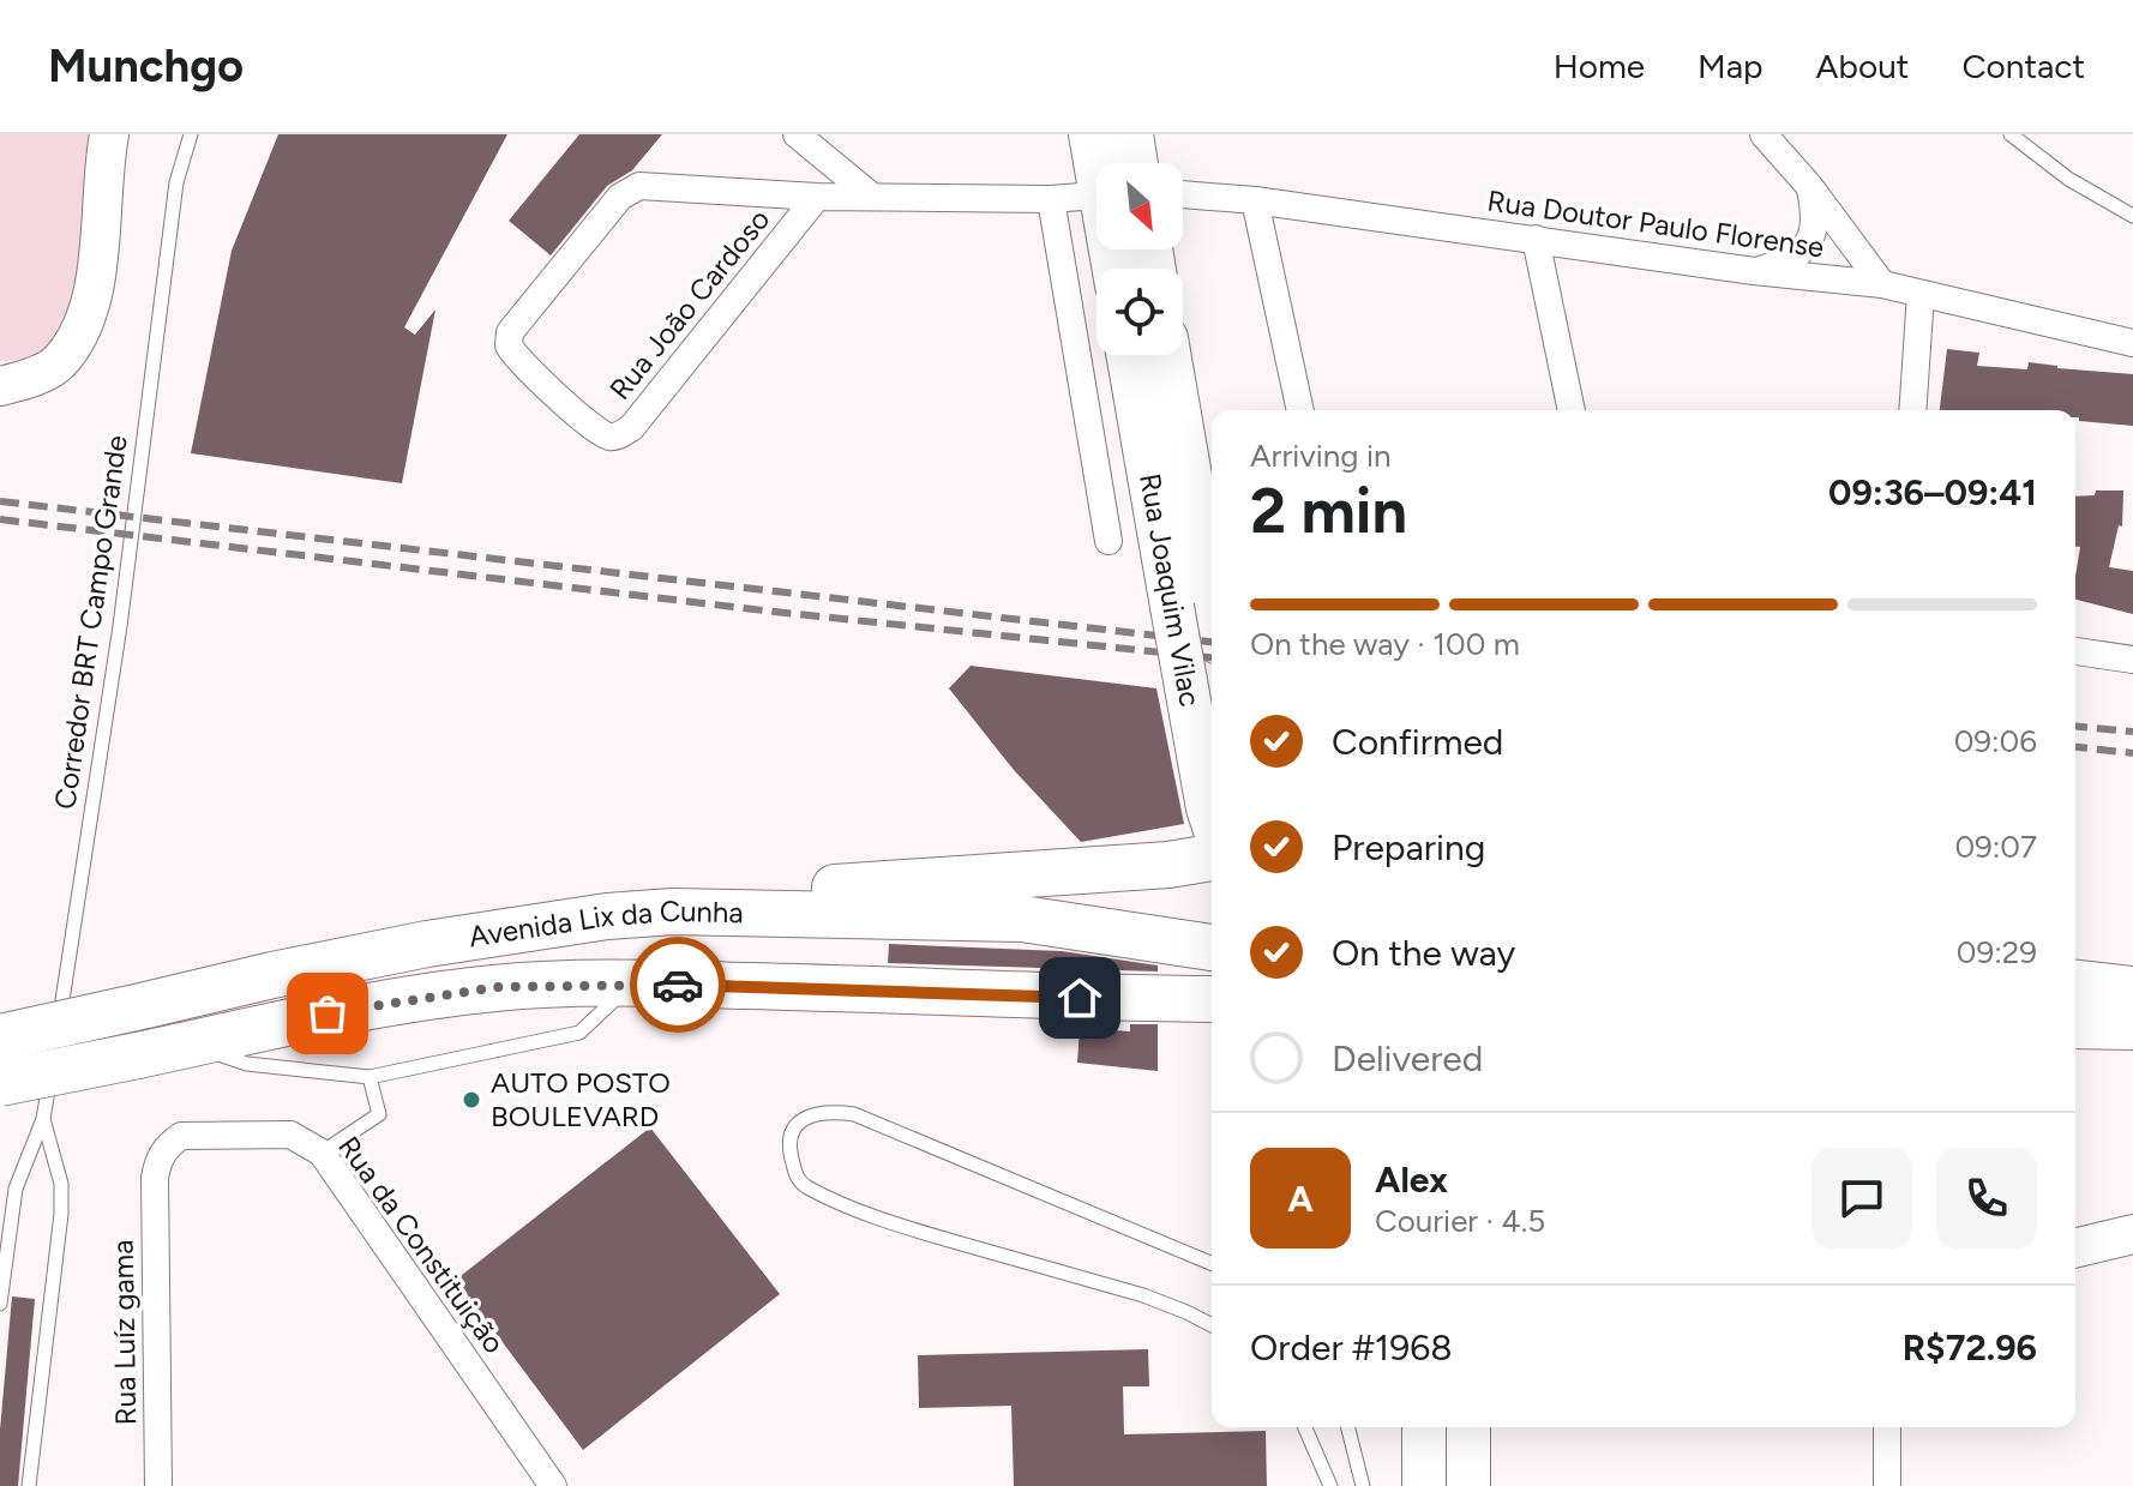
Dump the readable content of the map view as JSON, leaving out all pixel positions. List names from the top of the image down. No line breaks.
{"streets":{"highway":["Avenida Lix da Cunha"],"main road":["Rua Joaquim Vilac"],"street":["Rua Doutor Paulo Florense","Rua João Cardoso","Rua da Constituição","Rua Luíz gama"],"lane":["Corredor BRT Campo Grande"]},"crossings":[["Rua da Constituição","Rua Luíz gama"]],"places":["AUTO POSTO BOULEVARD"],"north":"bottom right","page":{"header":"Munchgo","nav":["Home","Map","About","Contact"],"heading":["2 min","Arriving in","09:36–09:41"],"panel":["Alex","Courier · 4.5","Order #1968","R$72.96"],"bar":"On the way · 100 m","list":[["Confirmed","09:06"],["Preparing","09:07"],["On the way","09:29"],"Delivered"],"round":"A"}}
